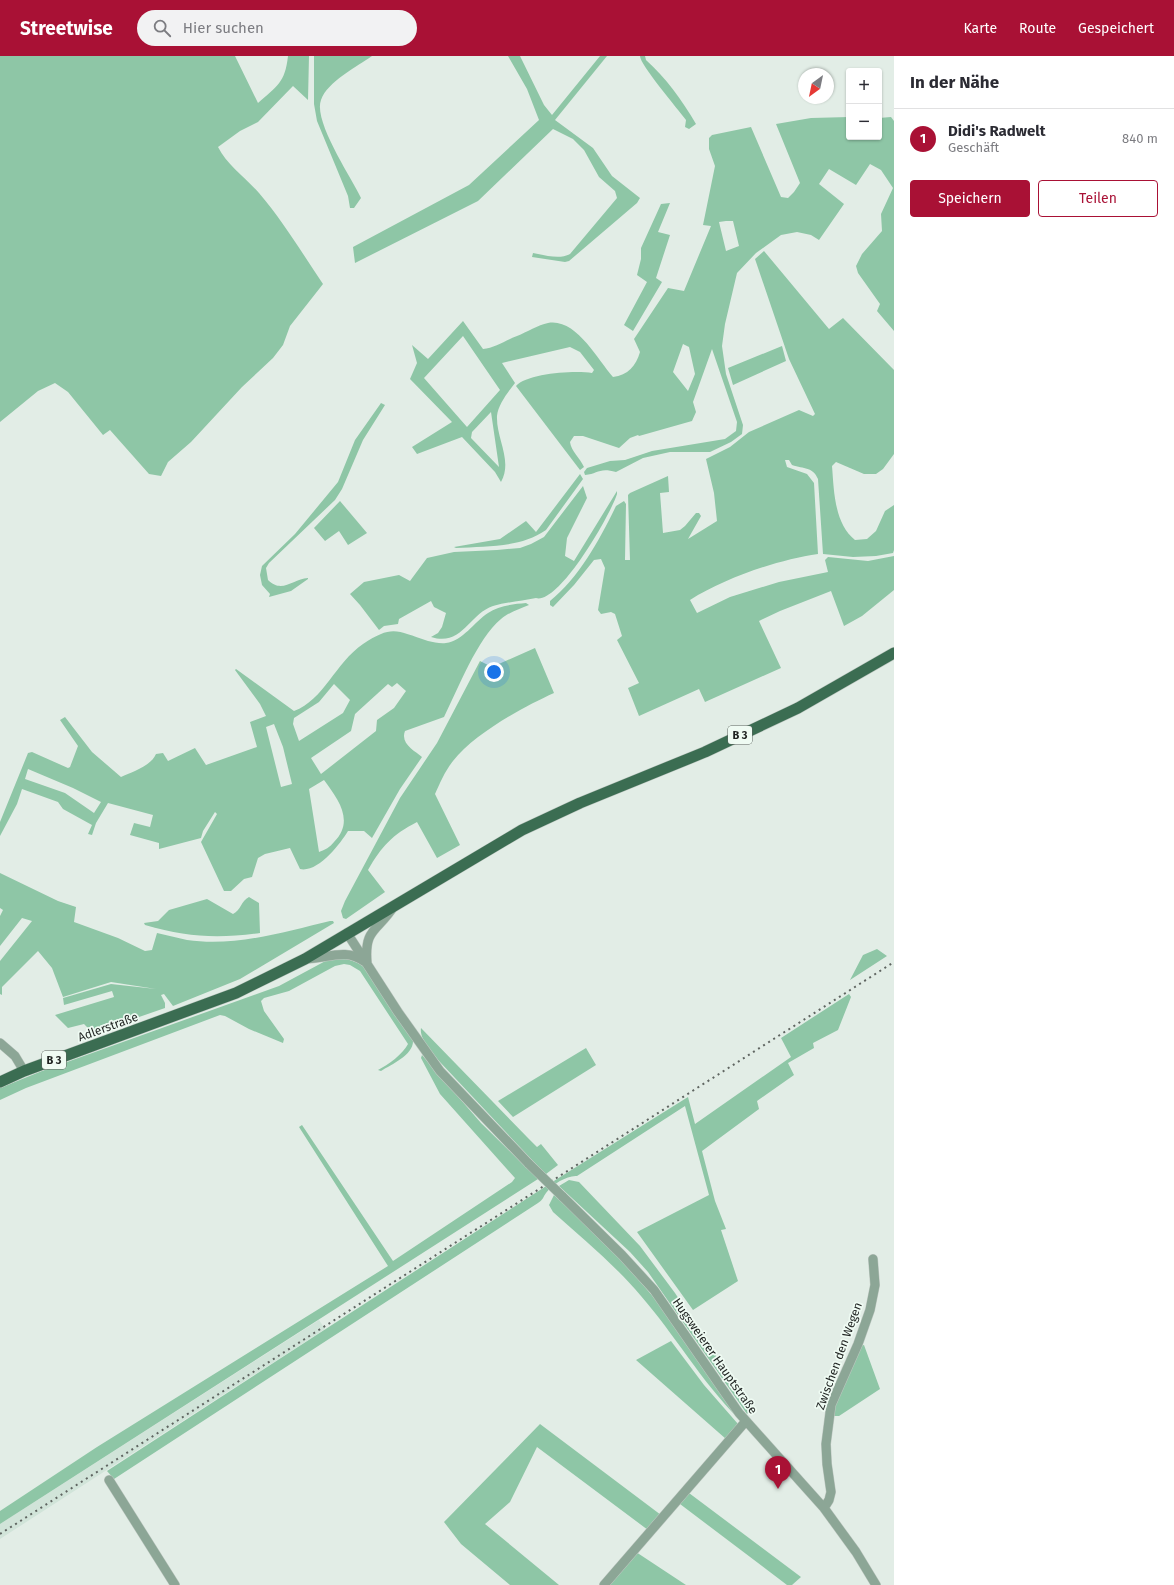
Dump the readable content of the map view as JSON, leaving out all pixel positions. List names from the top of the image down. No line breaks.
{"streets":{"main road":["B 3","Adlerstraße"],"street":["Hugsweierer Hauptstraße","Zwischen den Wegen"]},"crossings":[["B 3","Adlerstraße"],["B 3","Hugsweierer Hauptstraße"],["Hugsweierer Hauptstraße","Zwischen den Wegen"]],"north":"bottom left","page":{"header":"Streetwise","search":"Hier suchen","nav":["Karte","Route","Gespeichert"],"heading":"In der Nähe","map_buttons":["+","−"],"list":[{"mark":"1","name":"Didi's Radwelt","note":"Geschäft","value":"840 m"}],"buttons":["Speichern","Teilen"],"pins":"1"}}
